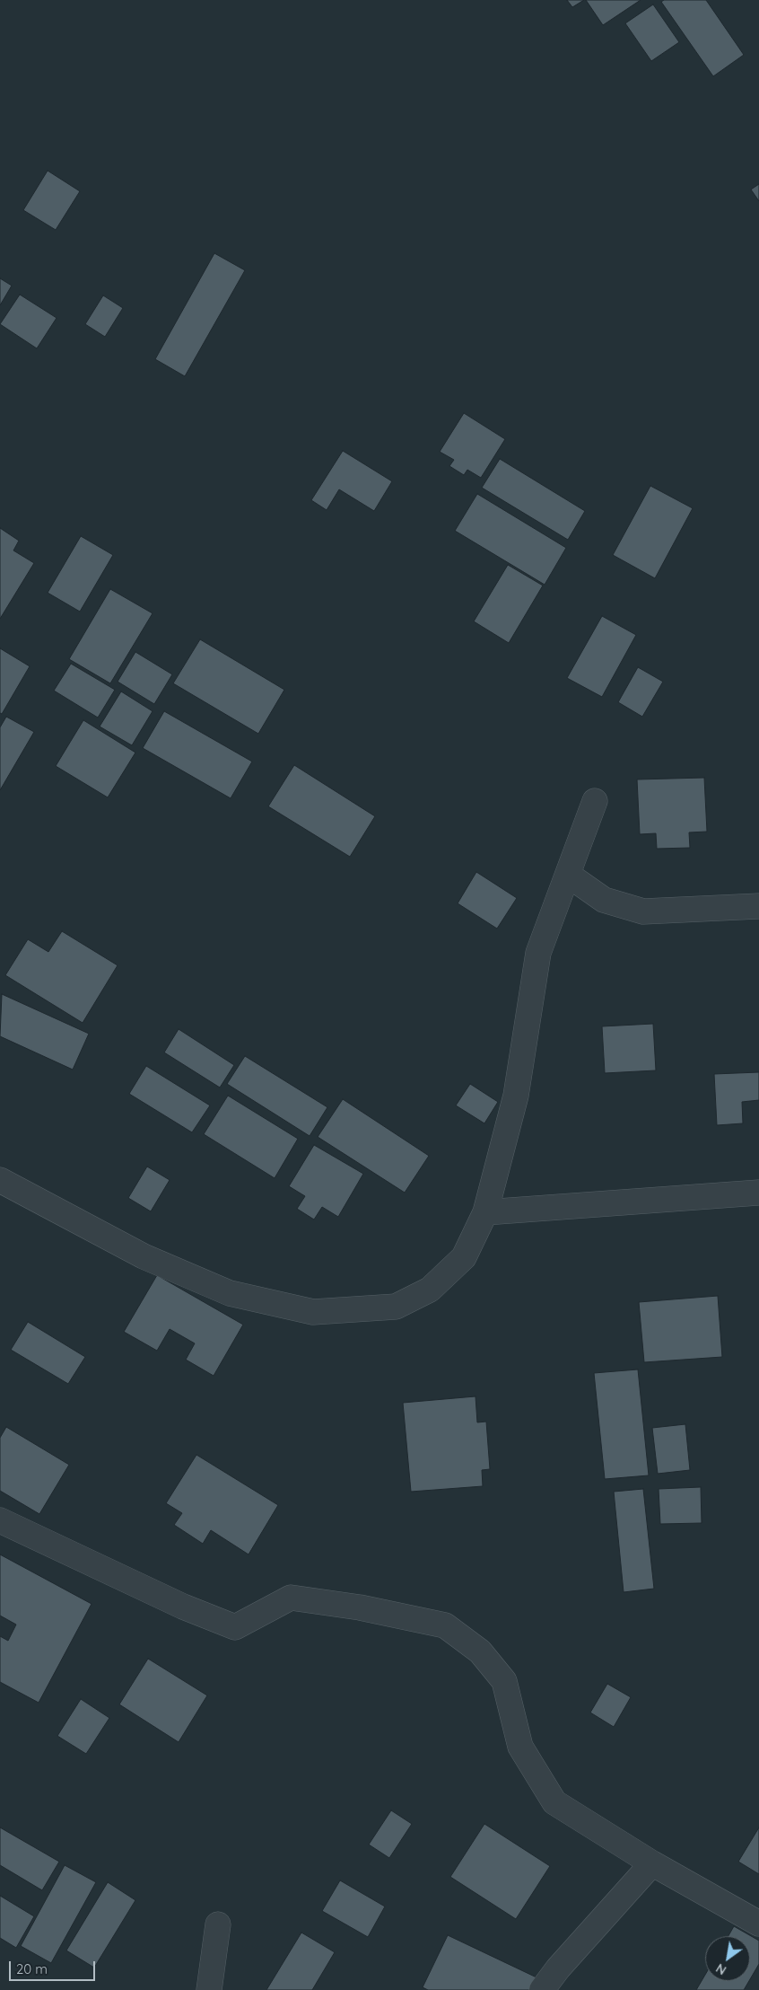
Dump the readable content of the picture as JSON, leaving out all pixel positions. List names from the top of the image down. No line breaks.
{"scale_bar":"20 m","north":"bottom left"}
